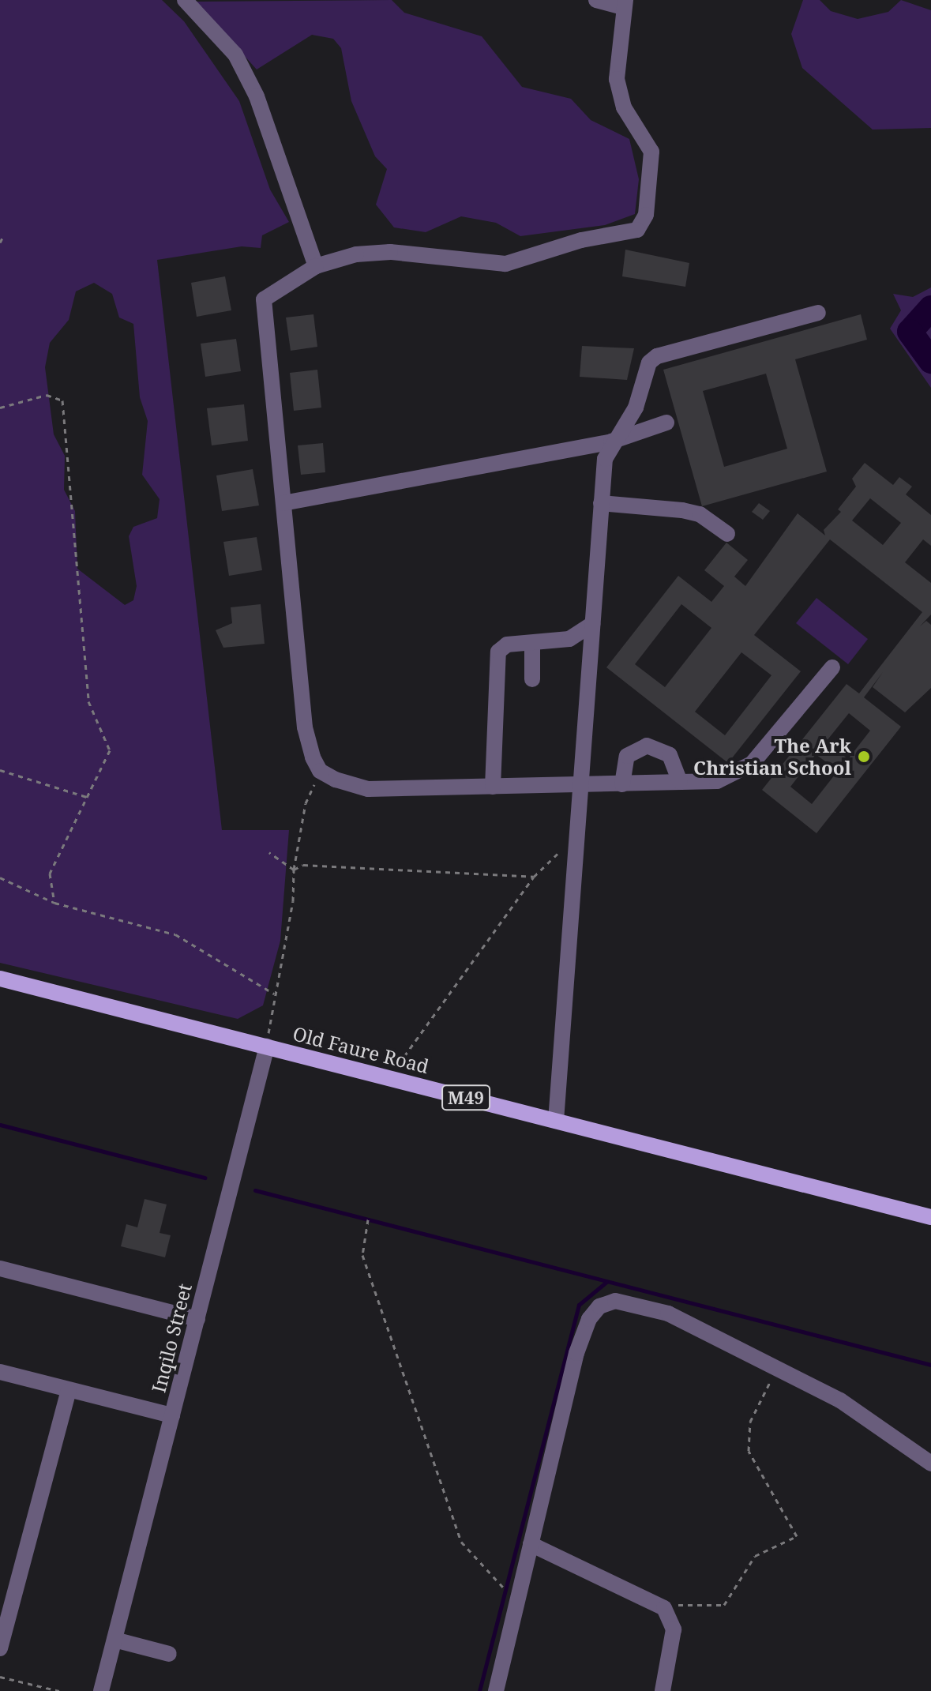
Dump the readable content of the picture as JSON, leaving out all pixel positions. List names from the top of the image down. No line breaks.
{"streets":{"main road":["Old Faure Road","M49"],"street":["Inqilo Street"]},"crossings":[["Old Faure Road","Inqilo Street"]],"places":["The Ark Christian School"]}
